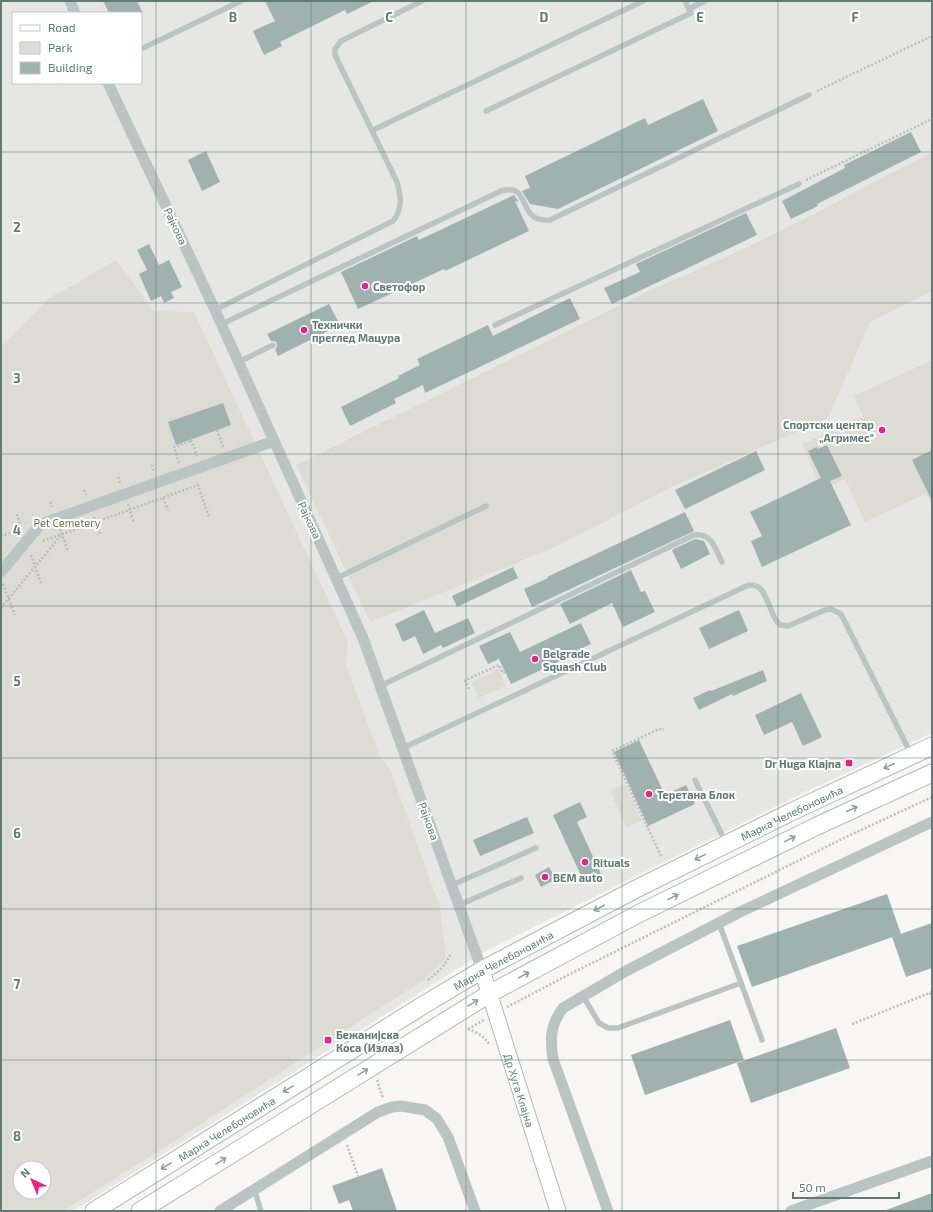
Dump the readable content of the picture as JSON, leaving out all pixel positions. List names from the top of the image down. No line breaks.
{"streets":{"main road":["Марка Челебоновића","Др Хуга Клајна"],"street":["Рајкова"]},"crossings":[["Рајкова","Марка Челебоновића"],["Рајкова","Др Хуга Клајна"],["Марка Челебоновића","Др Хуга Клајна"]],"parks":["Pet Cemetery"],"places":{"other":["Светофор","Технички преглед Мацура","Спортски центар „Агримес”","Belgrade Squash Club","Теретана Блок","Rituals","BEM auto"],"transit":["Dr Huga Klajna","Бежанијска Коса (Излаз)"]},"legend":["Road","Park","Building"],"scale_bar":"50 m","north":"top left","grid":{"columns":["B","C","D","E","F"],"rows":["2","3","4","5","6","7","8"]}}
